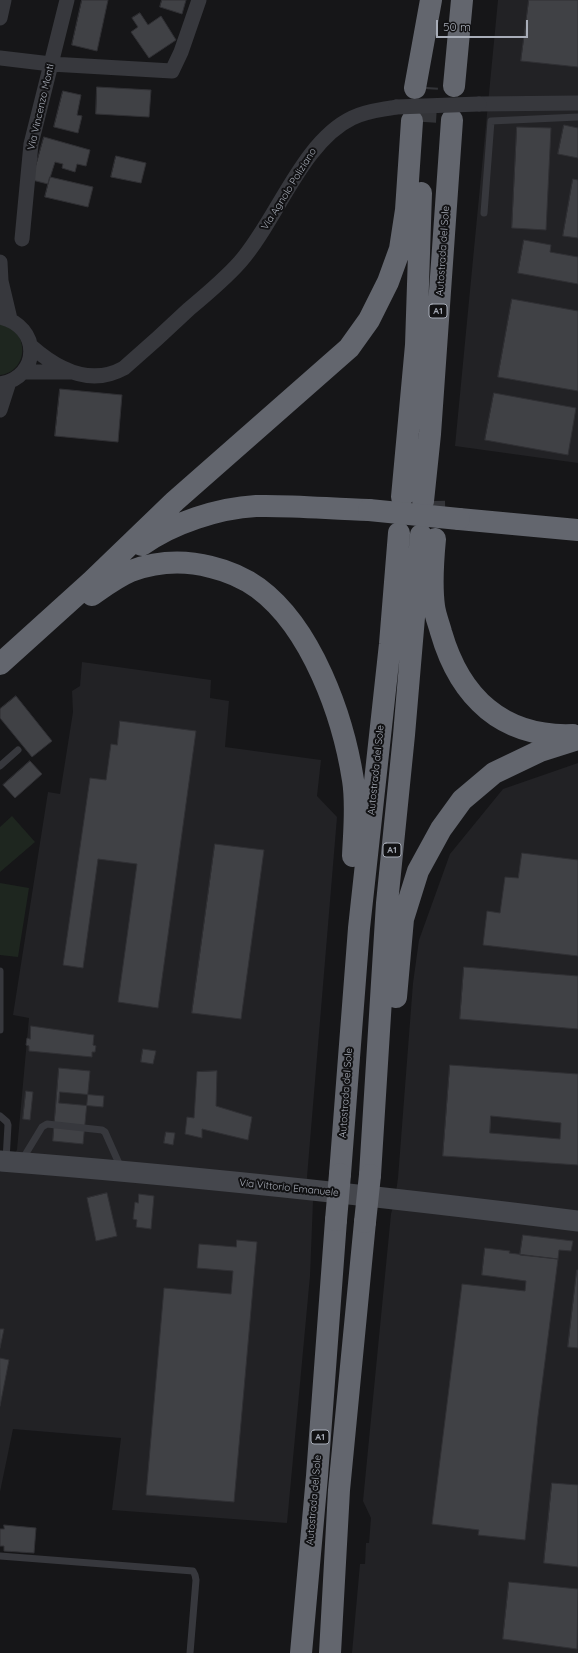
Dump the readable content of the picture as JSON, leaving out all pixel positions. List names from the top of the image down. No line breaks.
{"streets":{"highway":["Autostrada del Sole","A1"],"main road":["Via Vittorio Emanuele"],"street":["Via Vincenzo Monti","Via Agnolo Poliziano"]},"scale_bar":"50 m"}
